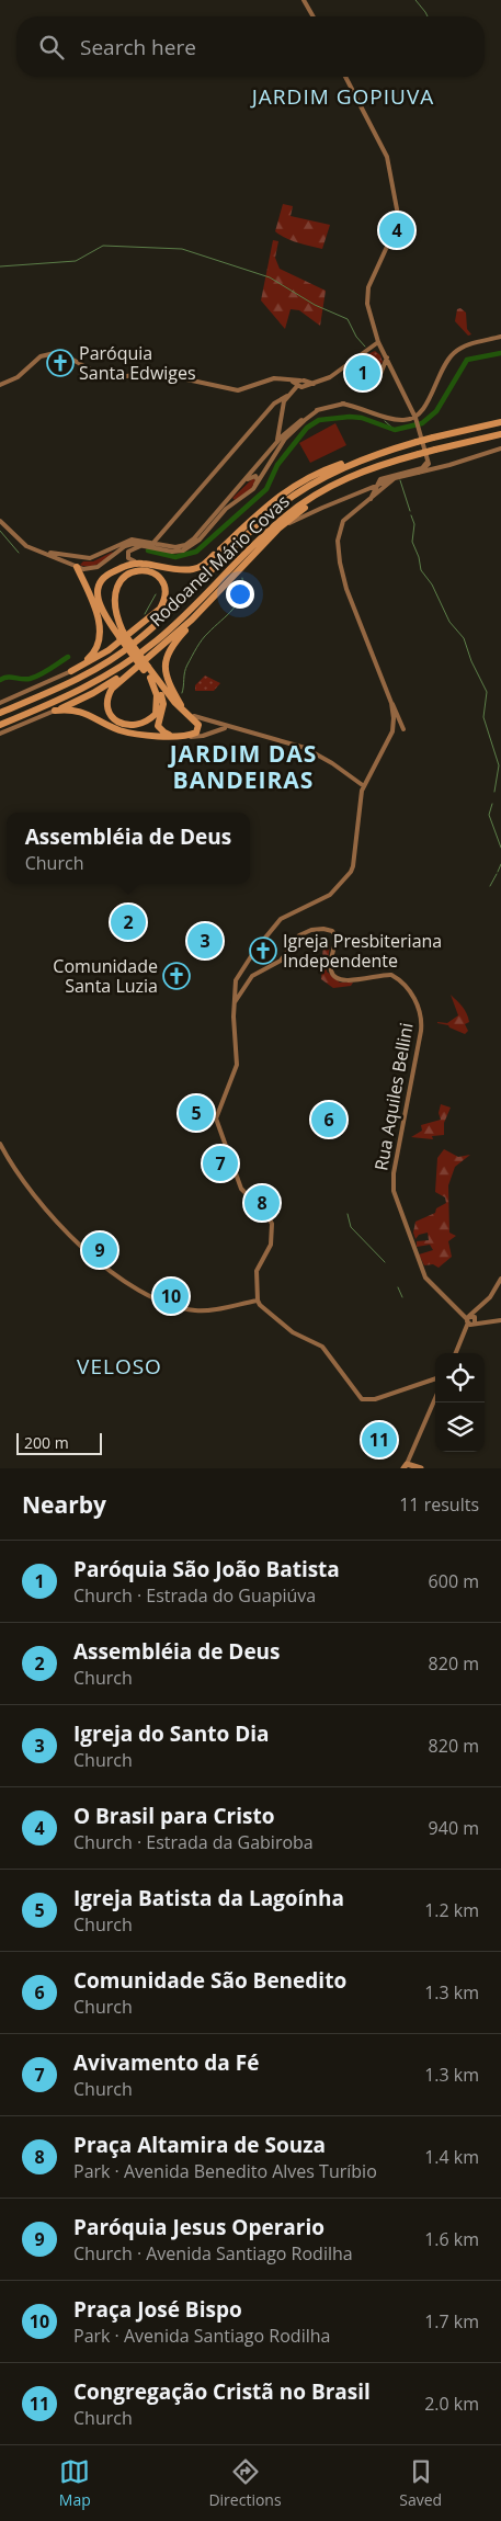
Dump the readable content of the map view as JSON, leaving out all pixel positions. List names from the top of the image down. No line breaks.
{"streets":{"highway":["Rodoanel Mário Covas"],"main road":["Rua Aquiles Bellini"]},"districts":["JARDIM GOPIUVA","JARDIM DAS BANDEIRAS","VELOSO"],"places":{"church":["Paróquia Santa Edwiges","Igreja Presbiteriana Independente","Comunidade Santa Luzia"]},"scale_bar":"200 m","page":{"search":"Search here","pins":["4","1","2","3","5","6","7","8","9","10","11"],"popup":["Assembléia de Deus","Church"],"scale":"200 m","heading":["Nearby","11 results"],"list":[{"mark":"1","name":"Paróquia São João Batista","note":"Church · Estrada do Guapiúva","value":"600 m"},{"mark":"2","name":"Assembléia de Deus","note":"Church","value":"820 m"},{"mark":"3","name":"Igreja do Santo Dia","note":"Church","value":"820 m"},{"mark":"4","name":"O Brasil para Cristo","note":"Church · Estrada da Gabiroba","value":"940 m"},{"mark":"5","name":"Igreja Batista da Lagoínha","note":"Church","value":"1.2 km"},{"mark":"6","name":"Comunidade São Benedito","note":"Church","value":"1.3 km"},{"mark":"7","name":"Avivamento da Fé","note":"Church","value":"1.3 km"},{"mark":"8","name":"Praça Altamira de Souza","note":"Park · Avenida Benedito Alves Turíbio","value":"1.4 km"},{"mark":"9","name":"Paróquia Jesus Operario","note":"Church · Avenida Santiago Rodilha","value":"1.6 km"},{"mark":"10","name":"Praça José Bispo","note":"Park · Avenida Santiago Rodilha","value":"1.7 km"},{"mark":"11","name":"Congregação Cristã no Brasil","note":"Church","value":"2.0 km"}],"nav":["Map","Directions","Saved"]}}
